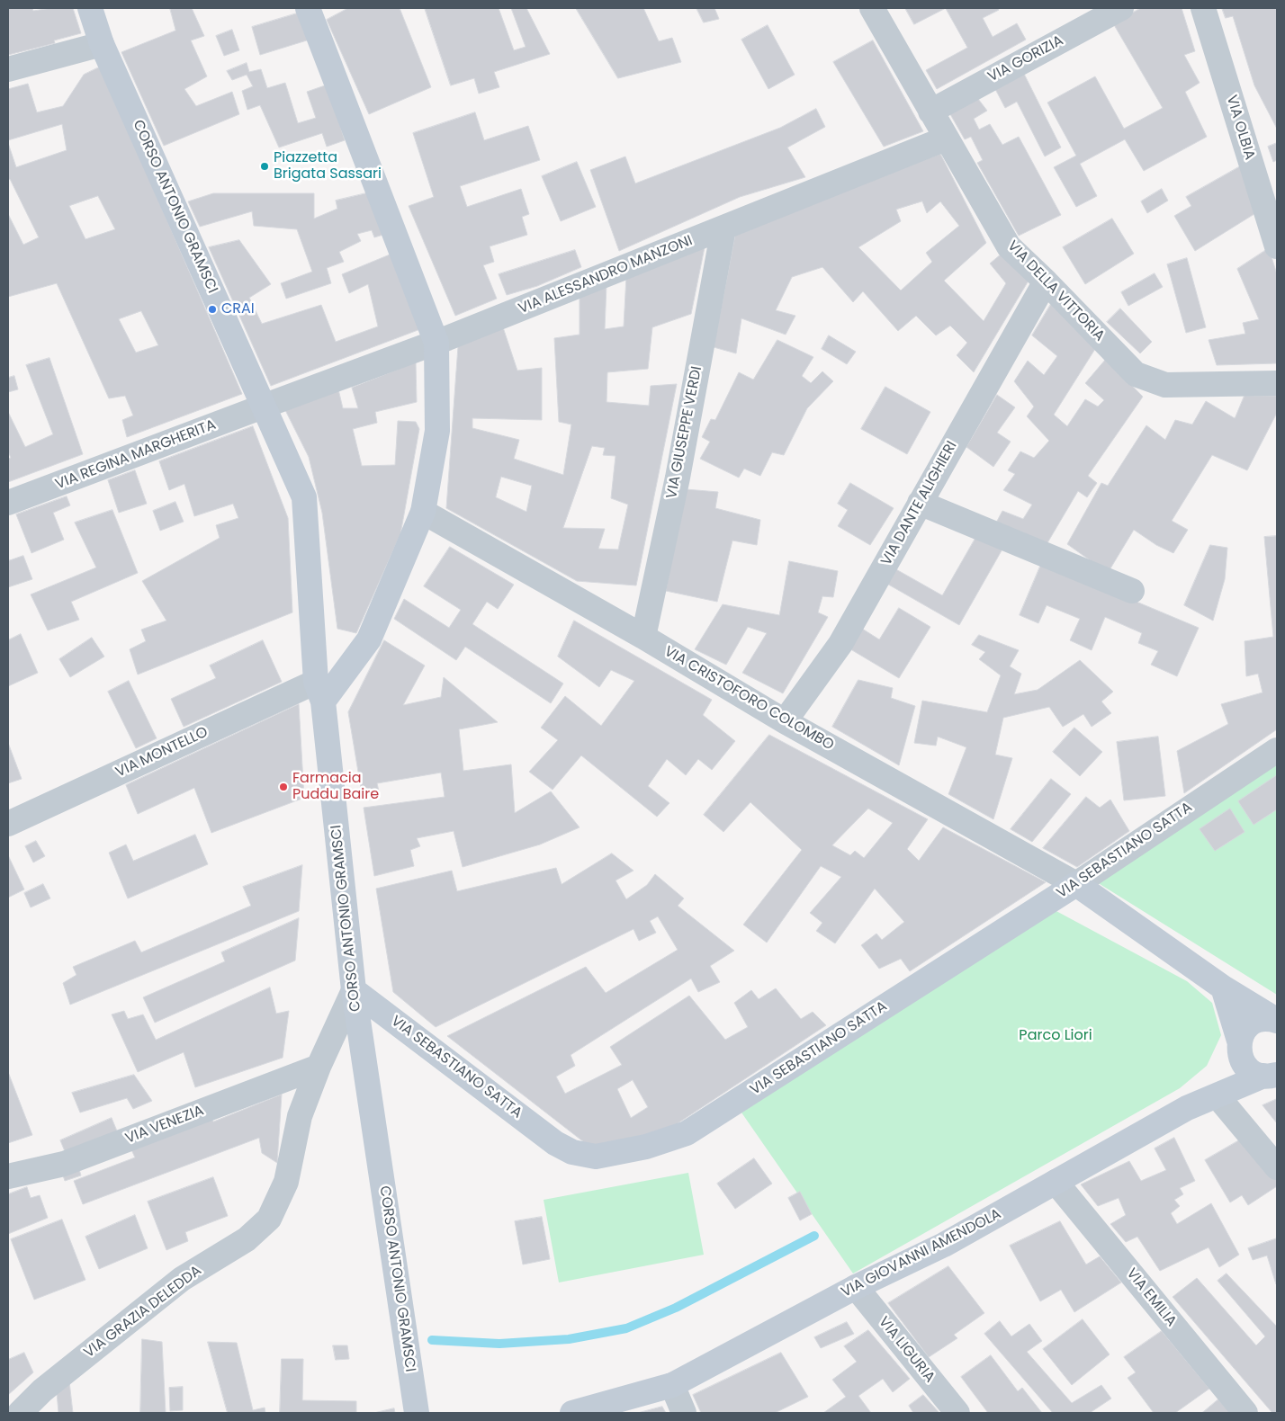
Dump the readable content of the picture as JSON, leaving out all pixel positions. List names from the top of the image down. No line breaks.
{"streets":{"street":["VIA GORIZIA","VIA OLBIA","CORSO ANTONIO GRAMSCI","VIA ALESSANDRO MANZONI","VIA DELLA VITTORIA","VIA GIUSEPPE VERDI","VIA REGINA MARGHERITA","VIA DANTE ALIGHIERI","VIA CRISTOFORO COLOMBO","VIA MONTELLO","VIA SEBASTIANO SATTA","VIA VENEZIA","VIA GIOVANNI AMENDOLA","VIA EMILIA","VIA GRAZIA DELEDDA","VIA LIGURIA"]},"crossings":[["VIA GORIZIA","VIA DELLA VITTORIA"],["CORSO ANTONIO GRAMSCI","VIA ALESSANDRO MANZONI"],["CORSO ANTONIO GRAMSCI","VIA REGINA MARGHERITA"],["CORSO ANTONIO GRAMSCI","VIA MONTELLO"],["CORSO ANTONIO GRAMSCI","VIA SEBASTIANO SATTA"],["CORSO ANTONIO GRAMSCI","VIA GRAZIA DELEDDA"],["VIA ALESSANDRO MANZONI","VIA DELLA VITTORIA"],["VIA ALESSANDRO MANZONI","VIA GIUSEPPE VERDI"],["VIA ALESSANDRO MANZONI","VIA REGINA MARGHERITA"],["VIA DELLA VITTORIA","VIA DANTE ALIGHIERI"],["VIA GIUSEPPE VERDI","VIA CRISTOFORO COLOMBO"],["VIA DANTE ALIGHIERI","VIA CRISTOFORO COLOMBO"],["VIA CRISTOFORO COLOMBO","VIA SEBASTIANO SATTA"],["VIA SEBASTIANO SATTA","VIA GRAZIA DELEDDA"],["VIA VENEZIA","VIA GRAZIA DELEDDA"],["VIA GIOVANNI AMENDOLA","VIA EMILIA"],["VIA GIOVANNI AMENDOLA","VIA LIGURIA"]],"parks":["Parco Liori"],"places":["Piazzetta Brigata Sassari","CRAI","Farmacia Puddu Baire"]}
